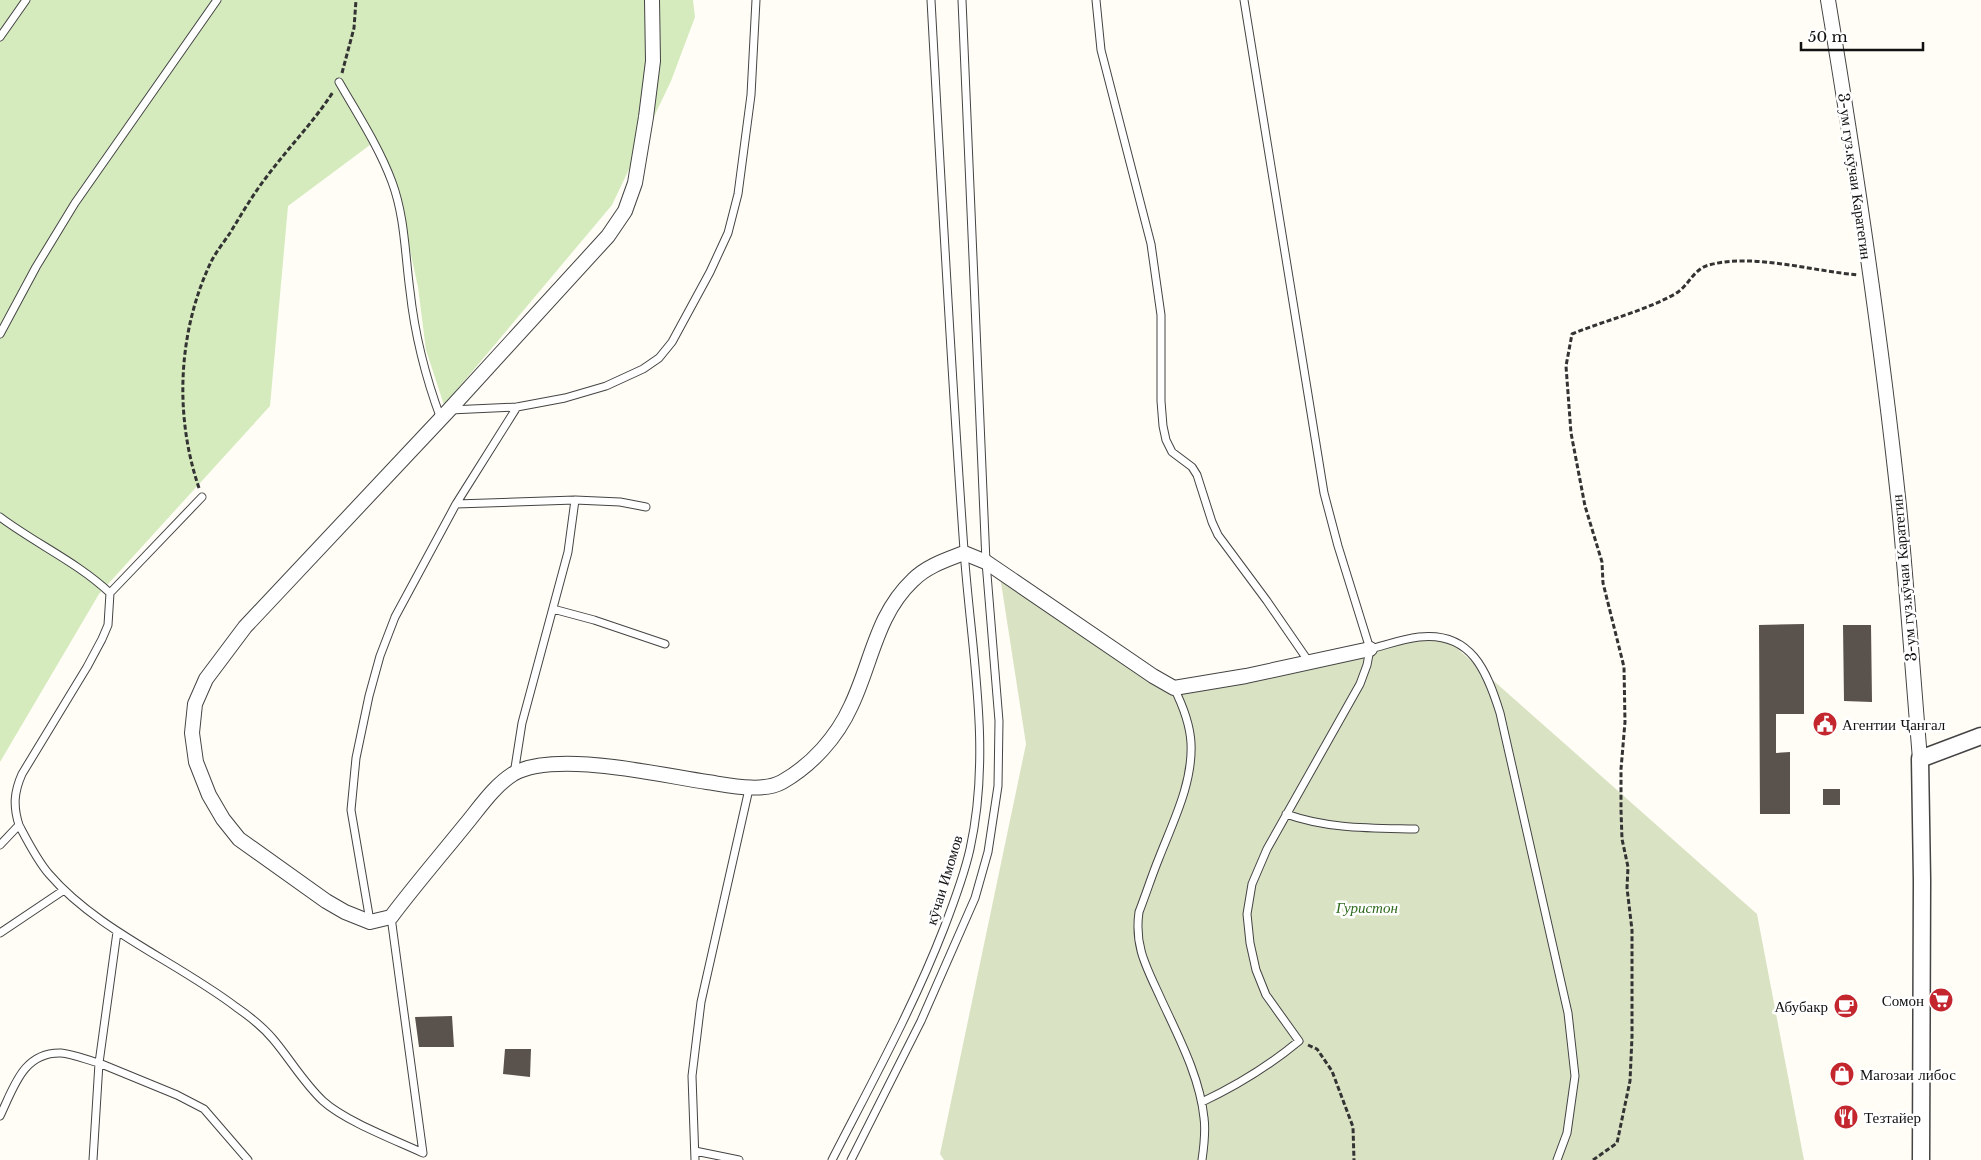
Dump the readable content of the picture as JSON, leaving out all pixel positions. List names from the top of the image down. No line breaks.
{"streets":{"street":["3-ум гуз.кӯчаи Каратегин"],"lane":["кӯчаи Имомов"]},"parks":["Гуристон"],"places":{"public building":["Агентии Ҷангал"],"supermarket":["Сомон"],"cafe":["Абубакр"],"shop":["Магозаи либос"],"restaurant":["Тезтайер"]},"scale_bar":"50 m"}
